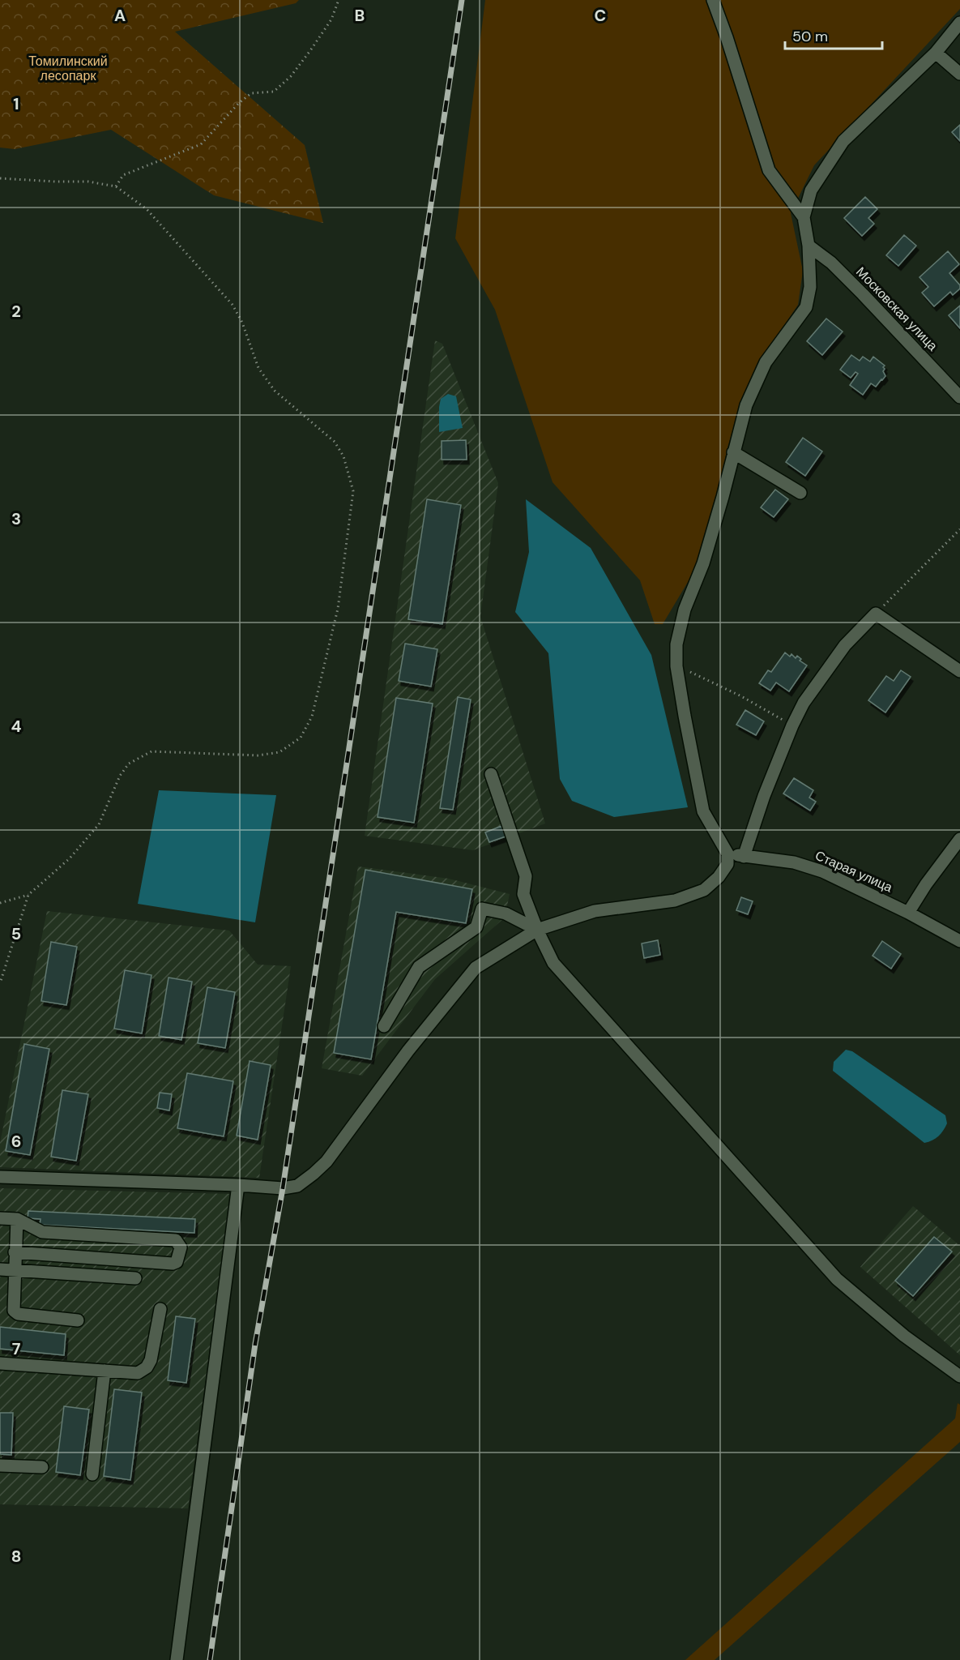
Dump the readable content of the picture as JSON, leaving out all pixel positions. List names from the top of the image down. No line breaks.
{"streets":{"street":["Московская улица","Старая улица"]},"parks":["Томилинский лесопарк"],"scale_bar":"50 m","grid":{"columns":["A","B","C"],"rows":["1","2","3","4","5","6","7","8"]}}
